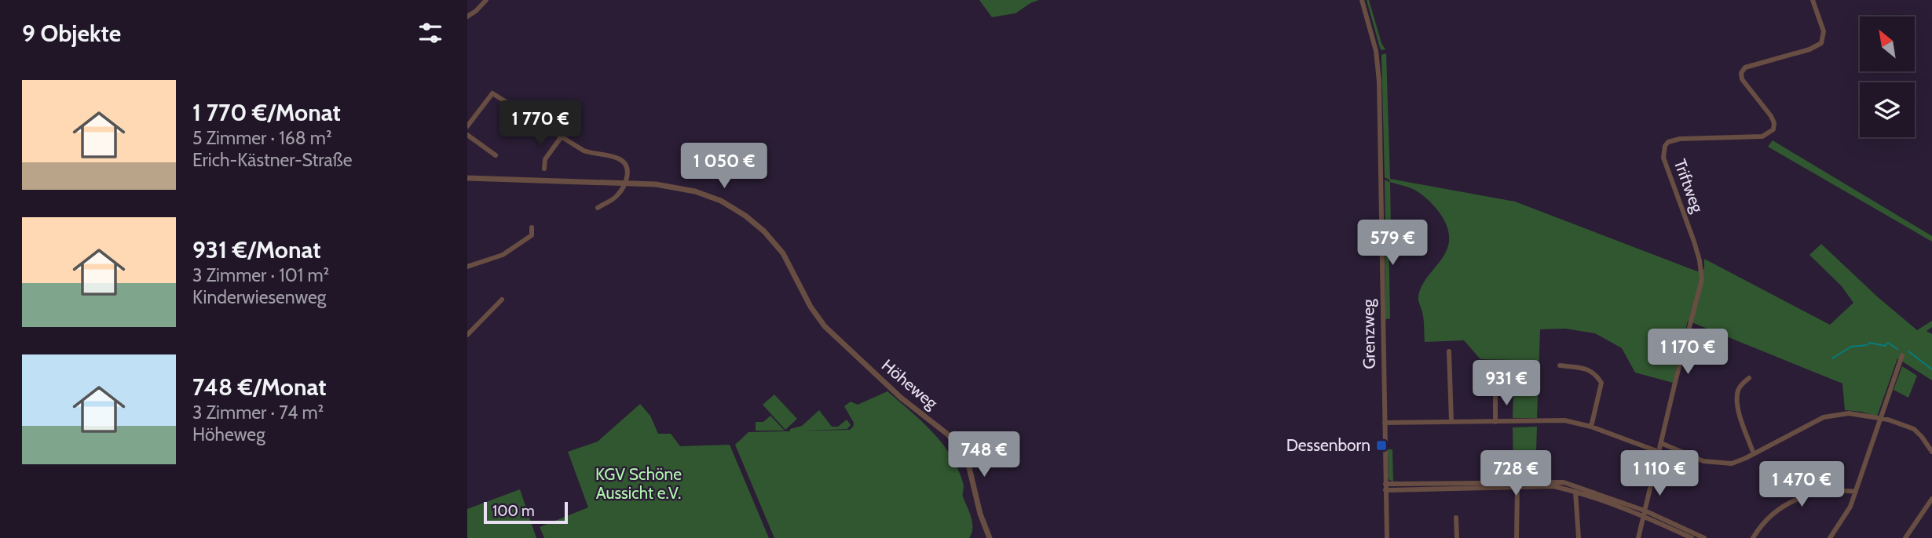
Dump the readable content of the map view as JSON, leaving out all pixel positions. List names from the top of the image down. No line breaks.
{"streets":{"street":["Triftweg","Grenzweg","Höheweg"]},"parks":["KGV Schöne Aussicht e.V."],"places":{"transit":["Dessenborn"]},"scale_bar":"100 m","north":"top left","page":{"heading":"9 Objekte","list":[{"name":"1 770 €/Monat","note":"5 Zimmer · 168 m² · Erich-Kästner-Straße"},{"name":"931 €/Monat","note":"3 Zimmer · 101 m² · Kinderwiesenweg"},{"name":"748 €/Monat","note":"3 Zimmer · 74 m² · Höheweg"}],"price":["1 770 €","1 050 €","579 €","1 170 €","931 €","748 €","728 €","1 110 €","1 470 €"],"scale":"100 m"}}
